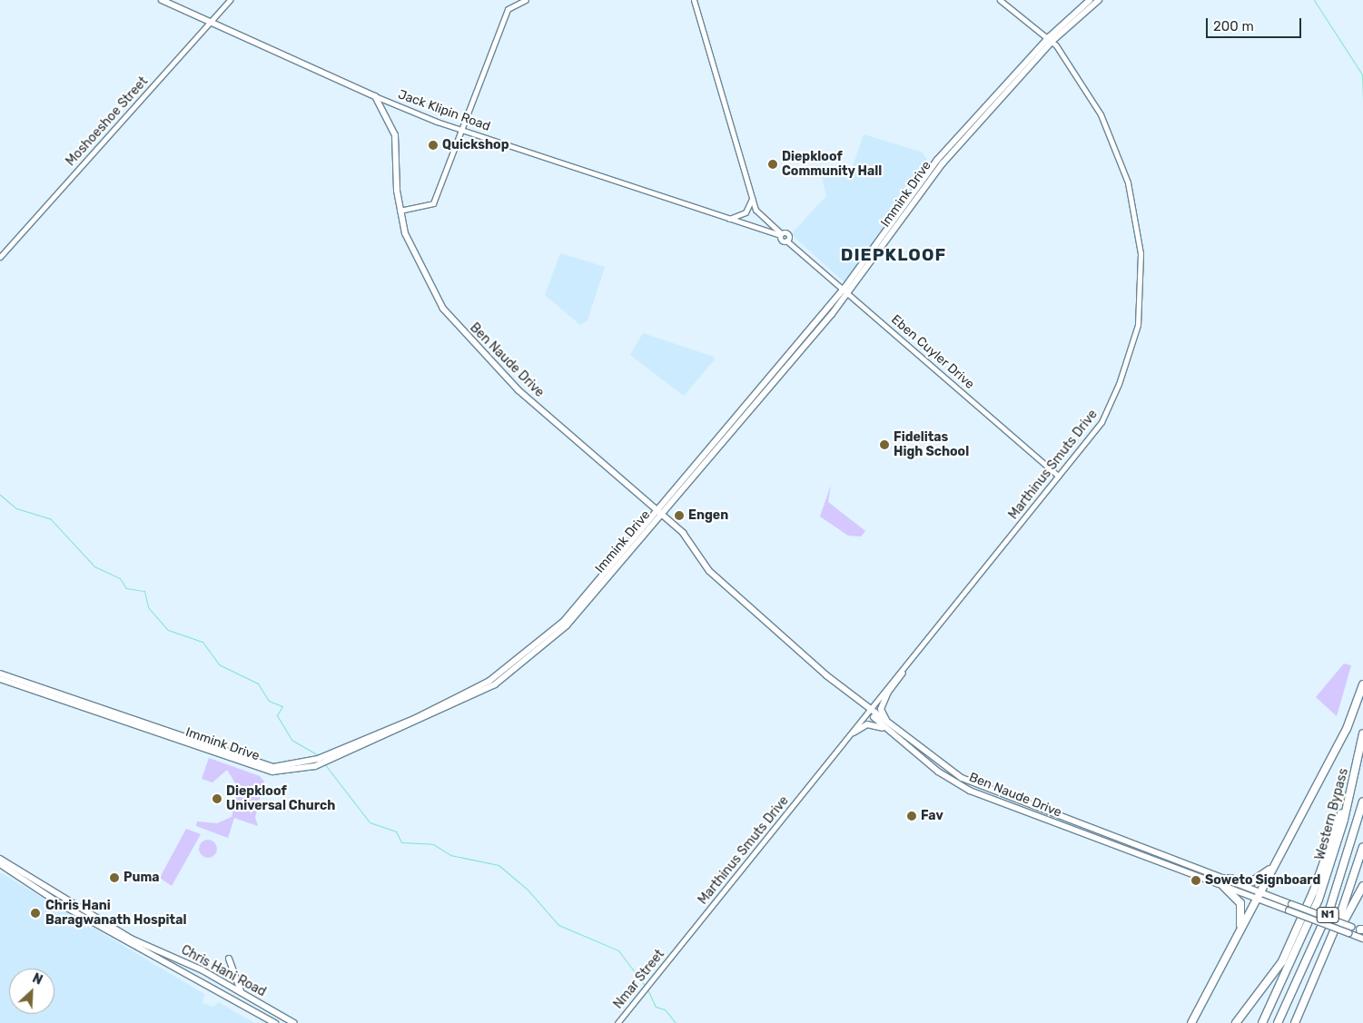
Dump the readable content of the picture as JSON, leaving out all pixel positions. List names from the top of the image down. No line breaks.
{"streets":{"highway":["Western Bypass","N1"],"main road":["Jack Klipin Road","Immink Drive","Ben Naude Drive","Chris Hani Road"],"street":["Moshoeshoe Street","Eben Cuyler Drive","Marthinus Smuts Drive","Nmar Street"]},"crossings":[["Jack Klipin Road","Moshoeshoe Street"],["Jack Klipin Road","Ben Naude Drive"],["Immink Drive","Eben Cuyler Drive"],["Immink Drive","Ben Naude Drive"],["Immink Drive","Marthinus Smuts Drive"],["Eben Cuyler Drive","Marthinus Smuts Drive"],["Ben Naude Drive","Marthinus Smuts Drive"],["Marthinus Smuts Drive","Nmar Street"]],"districts":["DIEPKLOOF"],"places":["Quickshop","Diepkloof Community Hall","Fidelitas High School","Engen","Diepkloof Universal Church","Fav","Puma","Soweto Signboard","Chris Hani Baragwanath Hospital"],"scale_bar":"200 m","north":"top right"}
